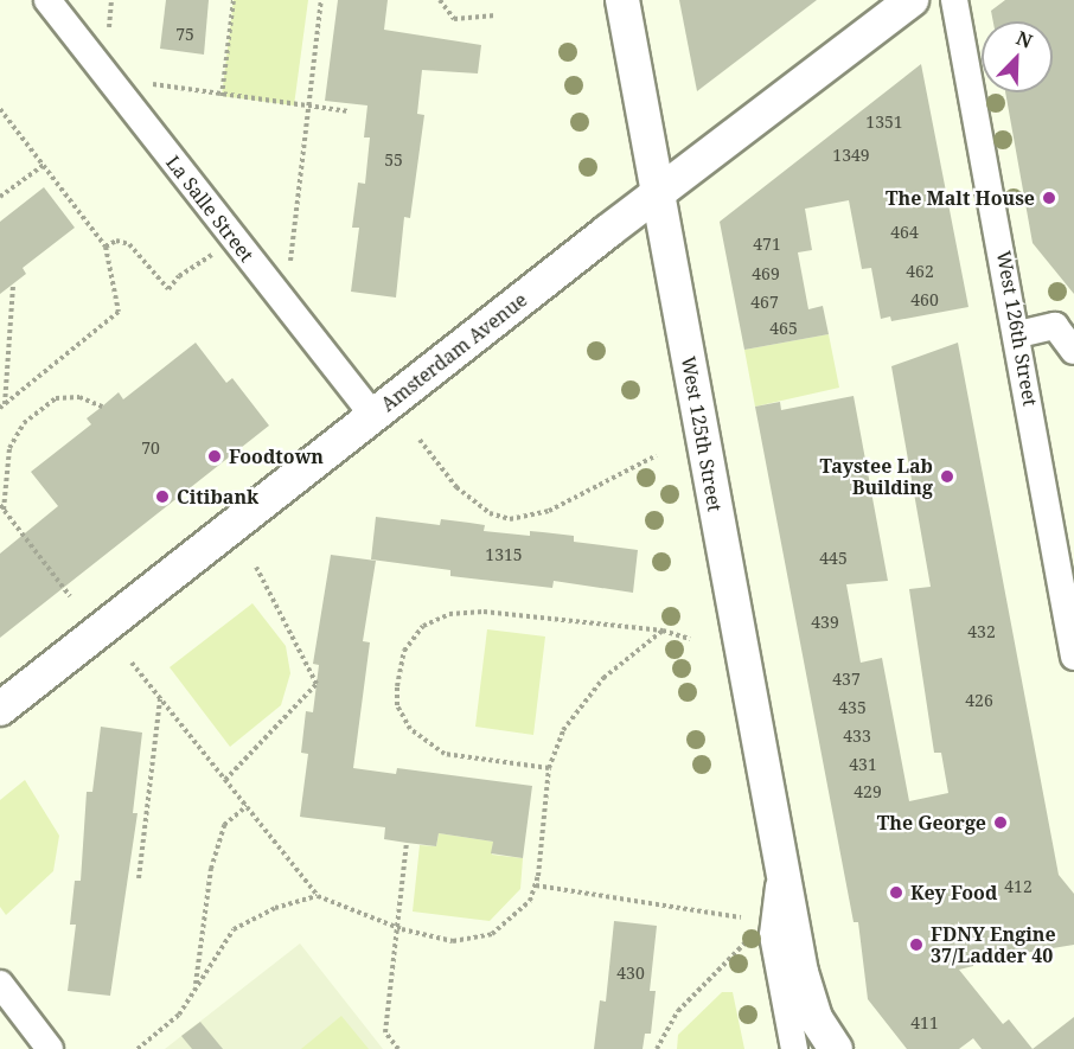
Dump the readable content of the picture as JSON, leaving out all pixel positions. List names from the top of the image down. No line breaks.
{"streets":{"main road":["Amsterdam Avenue","West 125th Street"],"street":["La Salle Street","West 126th Street"]},"crossings":[["La Salle Street","Amsterdam Avenue"],["Amsterdam Avenue","West 125th Street"]],"places":["The Malt House","Foodtown","Taystee Lab Building","Citibank","The George","Key Food","FDNY Engine 37/Ladder 40"],"house_numbers":["75","1351","1349","55","464","471","462","469","460","467","465","70","1315","445","439","432","437","426","435","433","431","429","412","430","411"],"north":"top right"}
